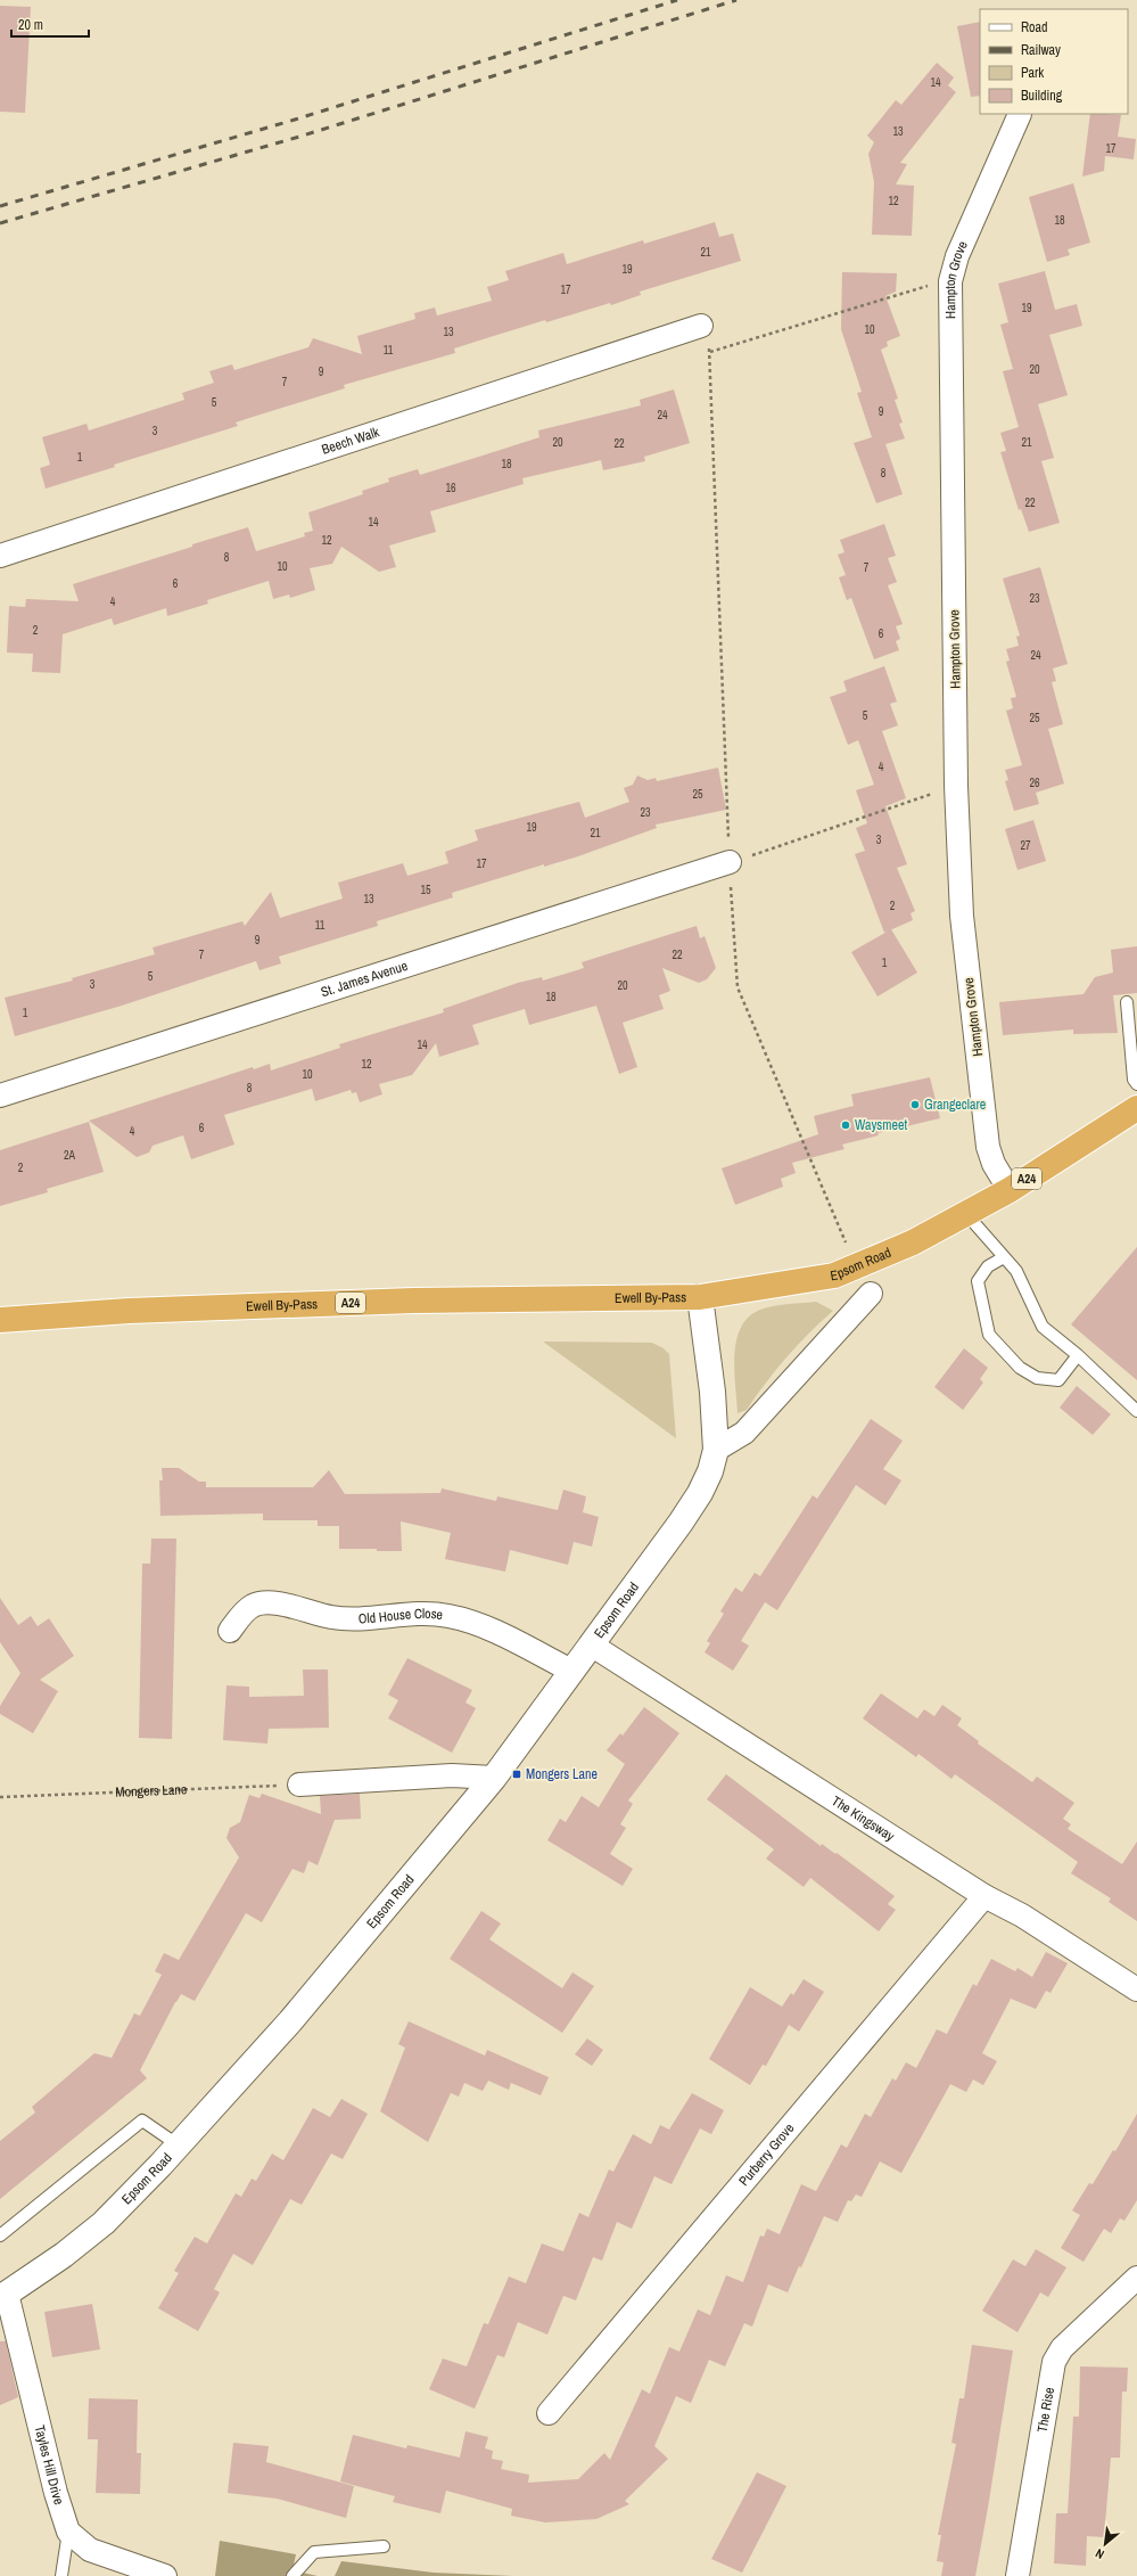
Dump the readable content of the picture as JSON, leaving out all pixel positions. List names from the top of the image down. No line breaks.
{"streets":{"highway":["A24","Epsom Road","Ewell By-Pass"],"street":["Hampton Grove","Beech Walk","St. James Avenue","Old House Close","The Kingsway","Purberry Grove","The Rise","Tayles Hill Drive"],"path":["Mongers Lane"]},"crossings":[["Hampton Grove","Epsom Road"],["Epsom Road","Ewell By-Pass"],["Epsom Road","Old House Close"],["Epsom Road","The Kingsway"],["Epsom Road","Tayles Hill Drive"],["The Kingsway","Purberry Grove"]],"places":{"other":["Grangeclare","Waysmeet"],"transit":["Mongers Lane"]},"house_numbers":["14","13","17","12","18","21","19","17","19","10","13","11","20","9","7","5","9","24","3","20","21","22","1","18","8","16","22","14","12","8","10","7","6","23","4","2","6","24","5","25","4","26","25","23","19","21","3","27","17","15","13","2","11","9","7","22","1","5","3","20","18","1","14","12","10","8","6","4","2A","2"],"legend":["Road","Railway","Park","Building"],"scale_bar":"20 m","north":"bottom left"}
